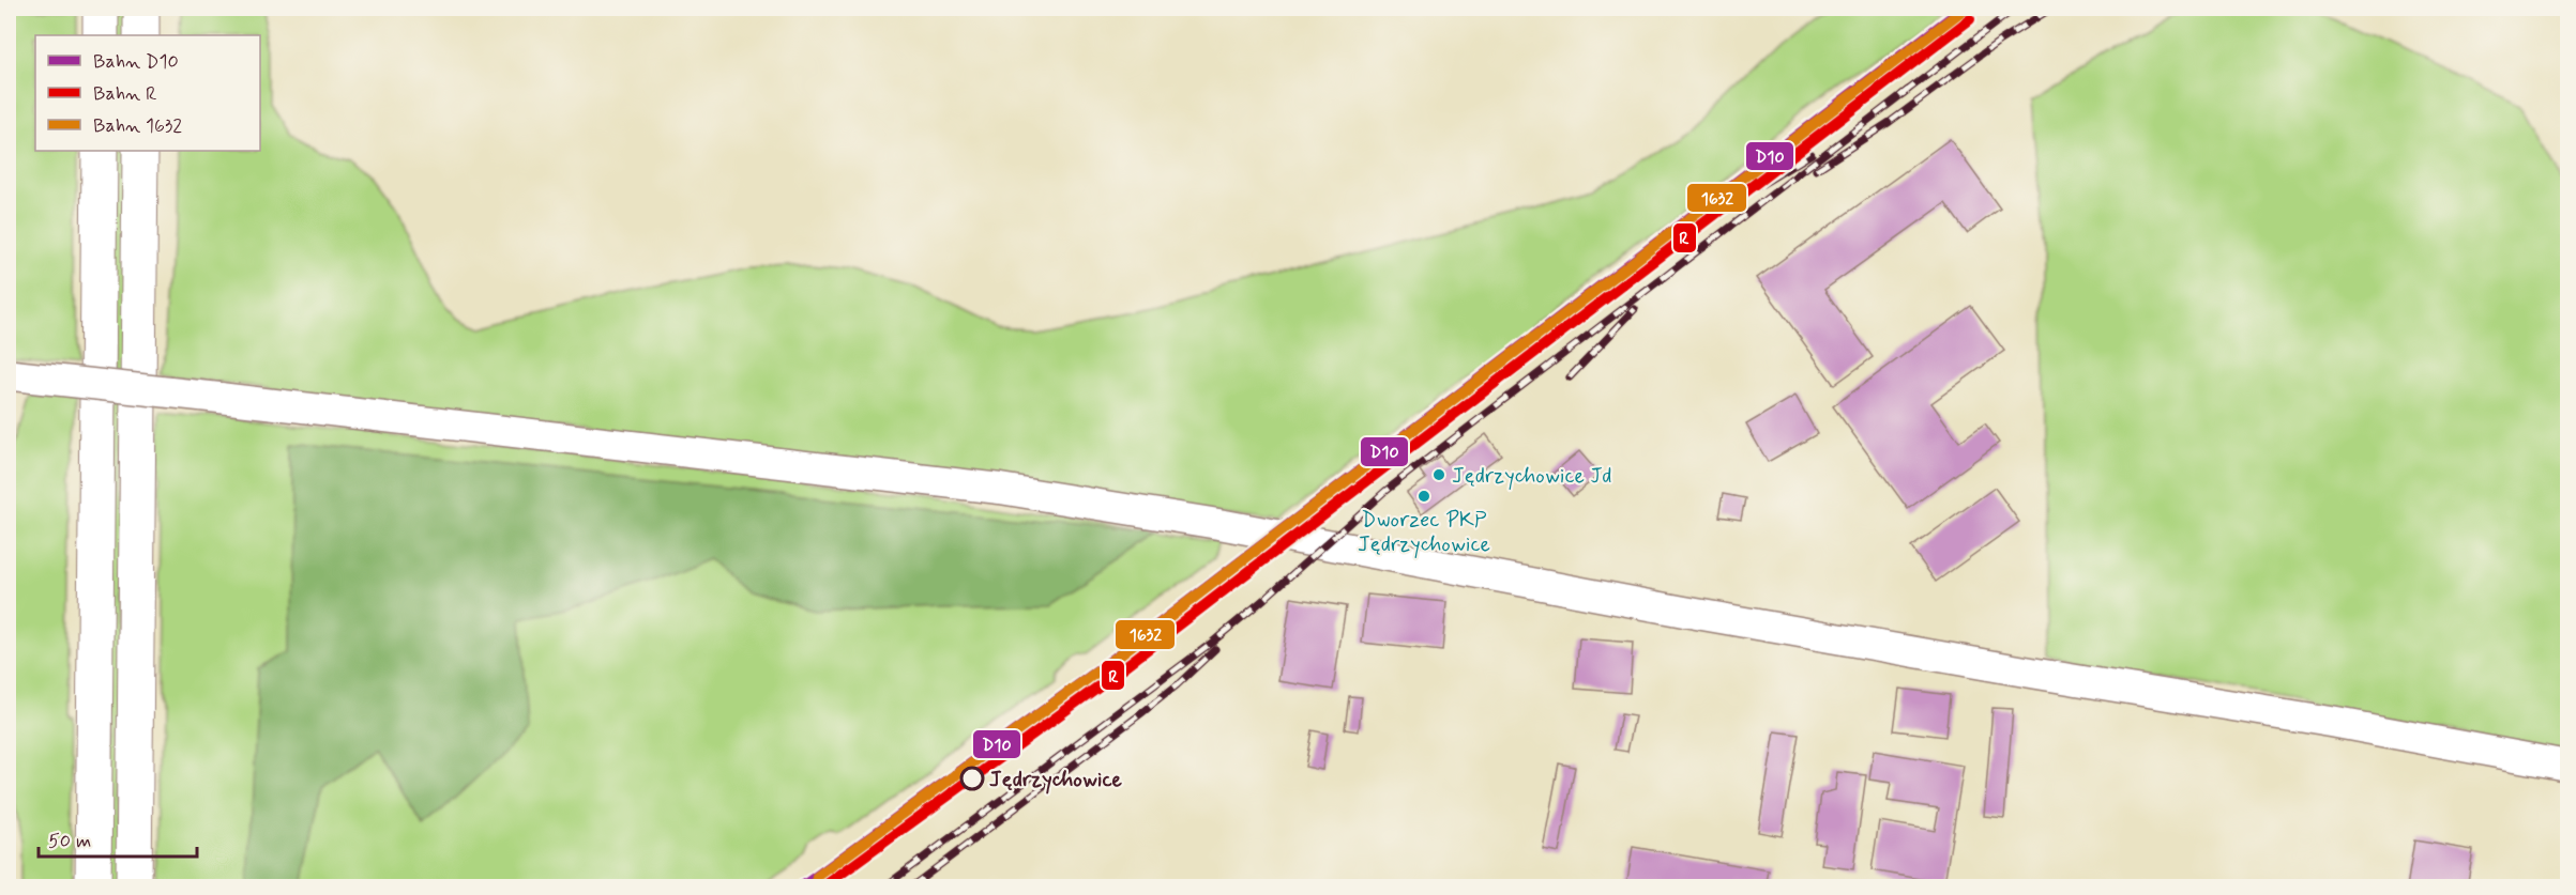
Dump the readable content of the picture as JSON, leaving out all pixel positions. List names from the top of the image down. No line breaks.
{"places":["Jędrzychowice Jd","Dworzec PKP Jędrzychowice","Jędrzychowice"],"lines":["rail line D10","rail line 1632","rail line R"],"legend":["Bahn D10","Bahn R","Bahn 1632"],"scale_bar":"50 m"}
